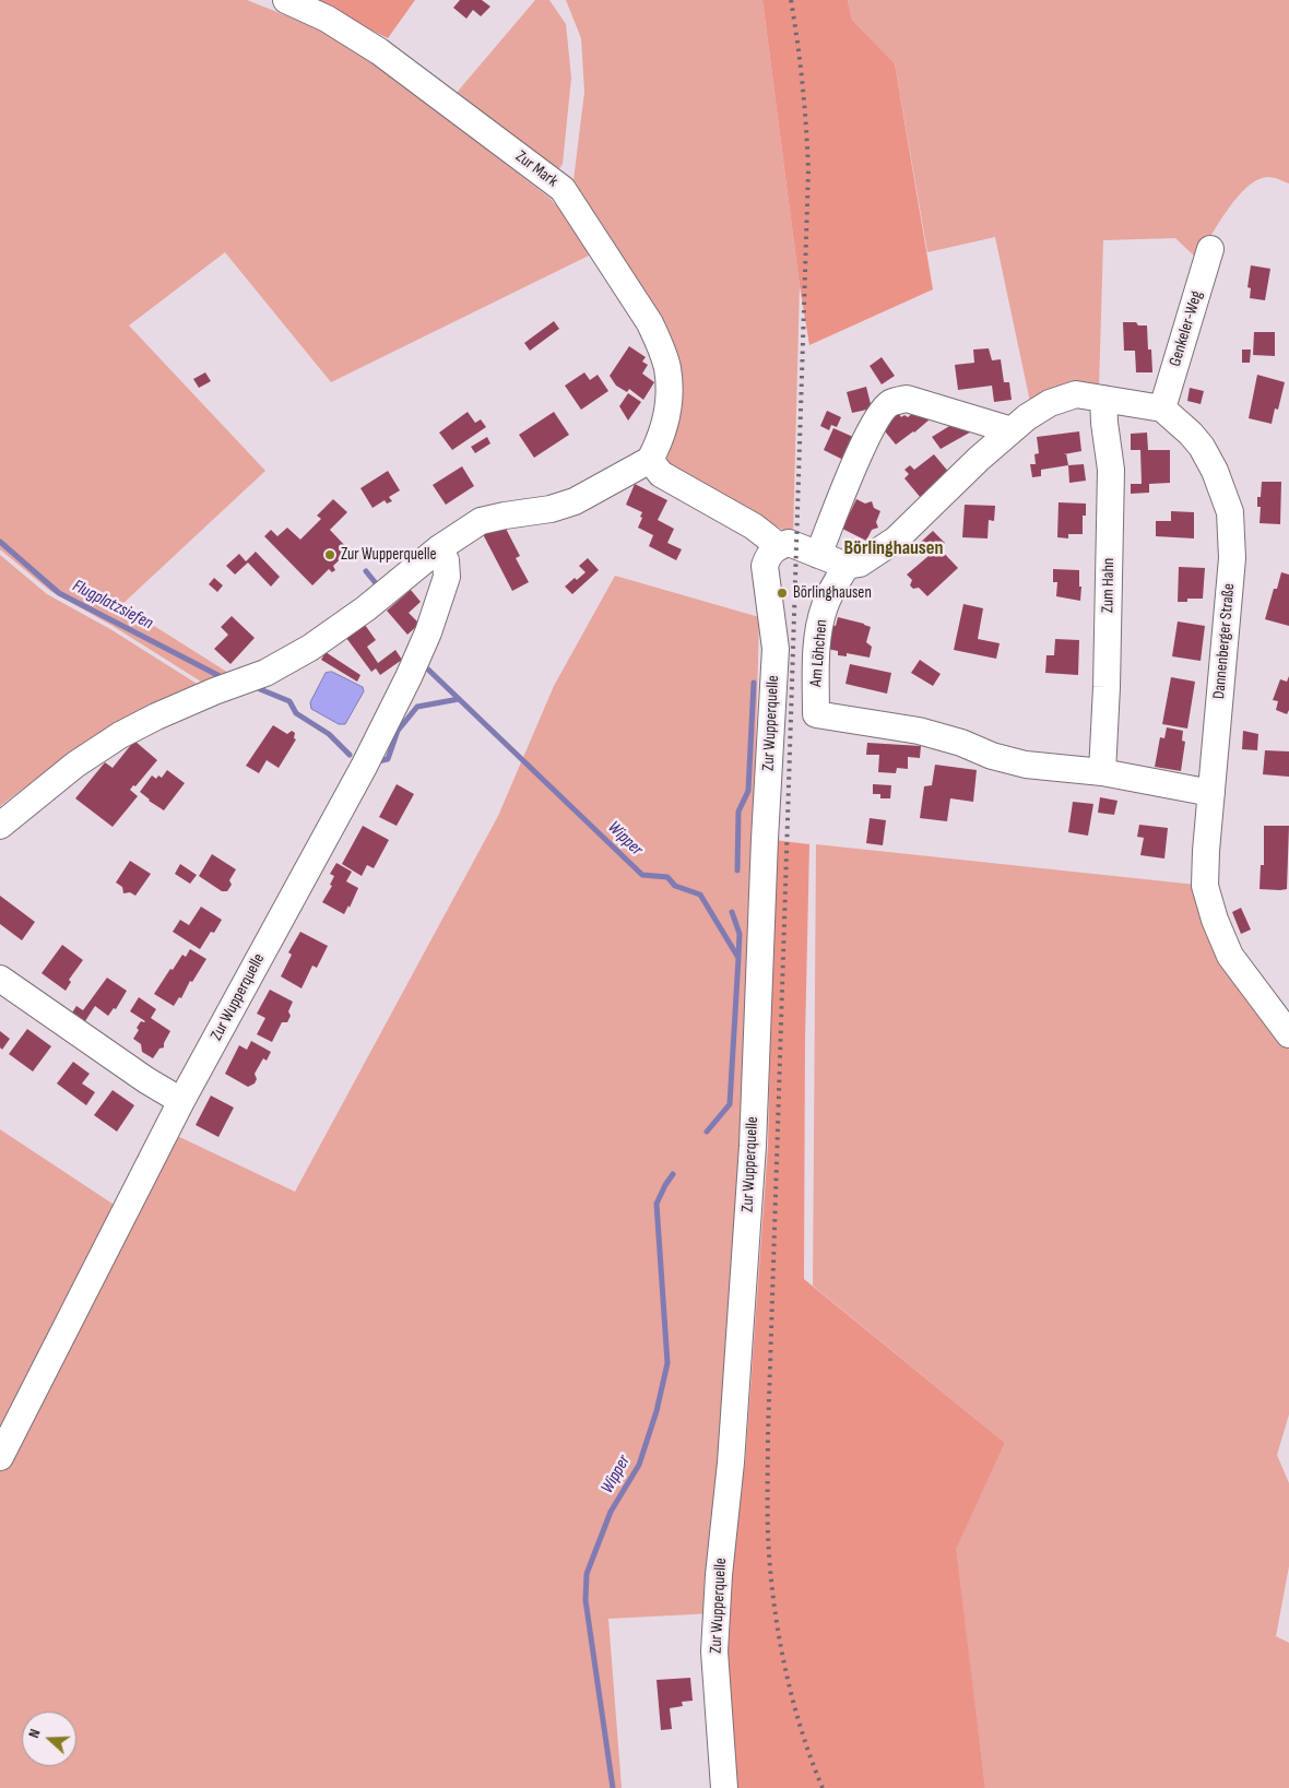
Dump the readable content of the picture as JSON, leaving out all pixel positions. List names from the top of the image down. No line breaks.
{"streets":{"street":["Zur Mark","Genkeler-Weg","Zum Hahn","Dannenberger Straße","Am Löhchen","Zur Wupperquelle"]},"crossings":[["Genkeler-Weg","Dannenberger Straße"],["Zum Hahn","Am Löhchen"]],"districts":["Börlinghausen"],"water":["Flugplatzsiefen","Wipper"],"places":["Zur Wupperquelle","Börlinghausen"],"north":"left"}
